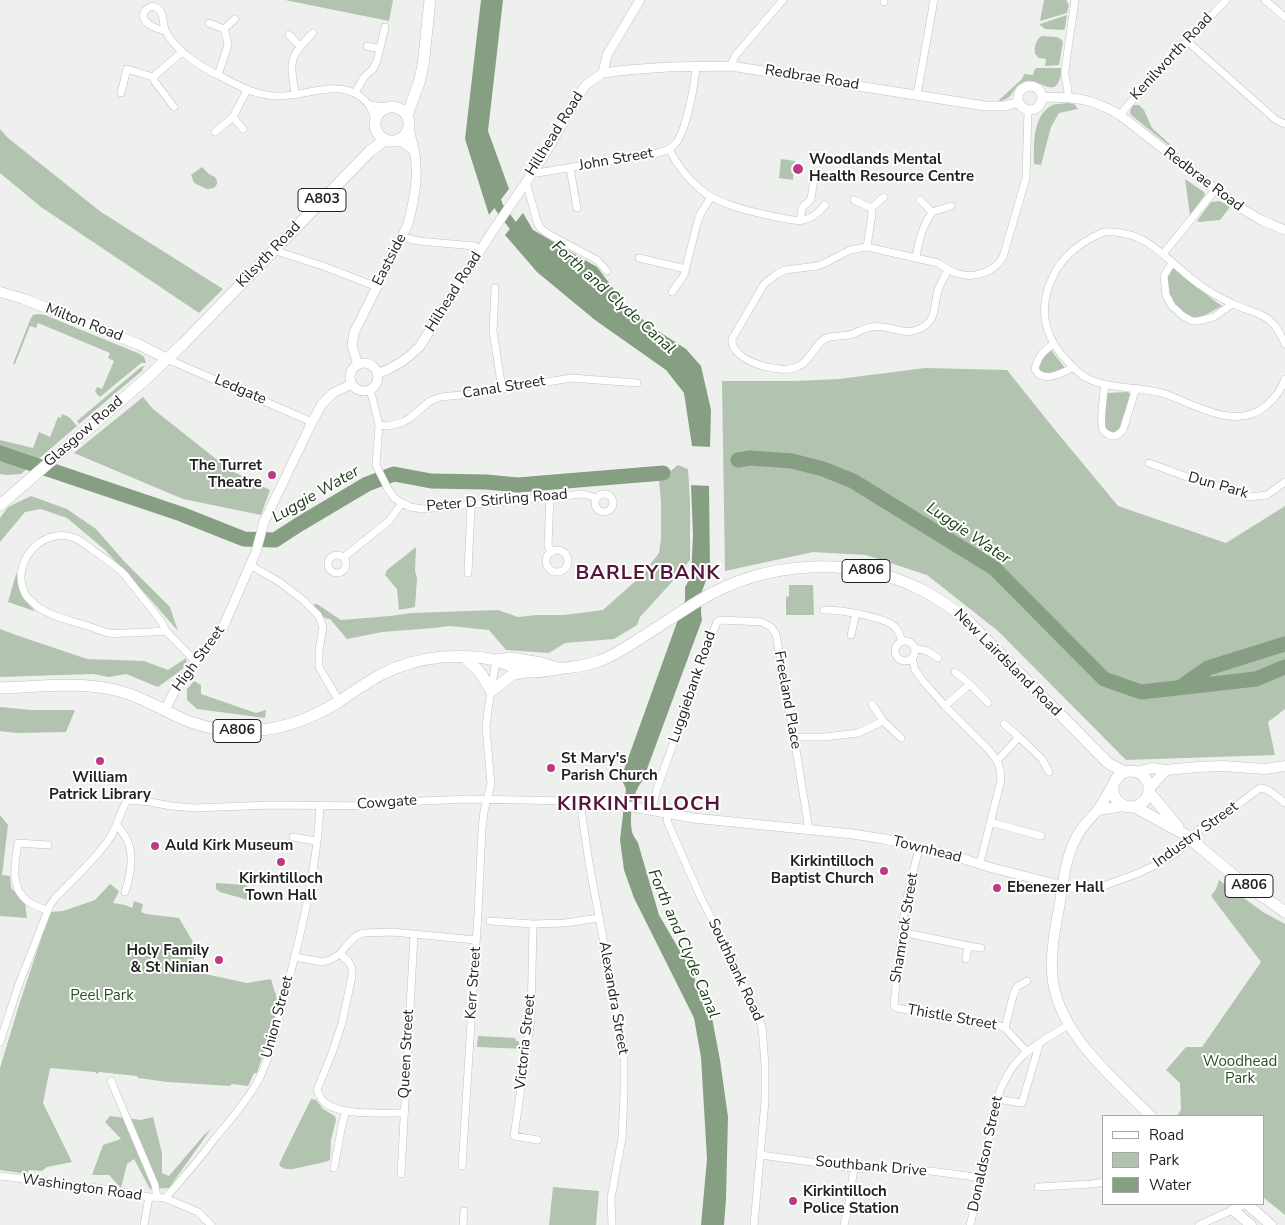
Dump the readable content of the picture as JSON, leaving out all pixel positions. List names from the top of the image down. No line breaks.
{"streets":{"main road":["A803","Kilsyth Road","Milton Road","Glasgow Road","A806","New Lairdsland Road"],"street":["Kenilworth Road","Redbrae Road","Hillhead Road","John Street","Eastside","Hilhead Road","Canal Street","Ledgate","Dun Park","Peter D Stirling Road","High Street","Luggiebank Road","Freeland Place","Cowgate","Industry Street","Townhead","Shamrock Street","Southbank Road","Kerr Street","Alexandra Street","Union Street","Thistle Street","Victoria Street","Queen Street","Donaldson Street","Southbank Drive","Washington Road"]},"crossings":[["Kenilworth Road","Redbrae Road"],["Redbrae Road","Hillhead Road"],["Redbrae Road","John Street"],["Hillhead Road","John Street"],["Hillhead Road","Hilhead Road"],["Kilsyth Road","Eastside"],["Kilsyth Road","Milton Road"],["Kilsyth Road","Ledgate"],["Kilsyth Road","Glasgow Road"],["Eastside","Hilhead Road"],["Milton Road","Ledgate"],["Milton Road","Glasgow Road"],["Ledgate","Glasgow Road"],["Ledgate","High Street"],["A806","High Street"],["A806","New Lairdsland Road"],["A806","Kerr Street"],["New Lairdsland Road","Kerr Street"],["Luggiebank Road","Freeland Place"],["Luggiebank Road","Cowgate"],["Luggiebank Road","Townhead"],["Freeland Place","Townhead"],["Cowgate","Townhead"],["Cowgate","Kerr Street"],["Cowgate","Alexandra Street"],["Cowgate","Union Street"],["Industry Street","Townhead"],["Townhead","Shamrock Street"],["Townhead","Southbank Road"],["Shamrock Street","Thistle Street"],["Southbank Road","Southbank Drive"],["Union Street","Washington Road"],["Thistle Street","Donaldson Street"],["Donaldson Street","Southbank Drive"]],"districts":["BARLEYBANK","KIRKINTILLOCH"],"water":["Forth and Clyde Canal","Luggie Water"],"parks":["Peel Park","Woodhead Park"],"places":["Woodlands Mental Health Resource Centre","The Turret Theatre","William Patrick Library","St Mary's Parish Church","Auld Kirk Museum","Kirkintilloch Town Hall","Kirkintilloch Baptist Church","Ebenezer Hall","Holy Family & St Ninian","Kirkintilloch Police Station"],"legend":["Road","Park","Water"]}
